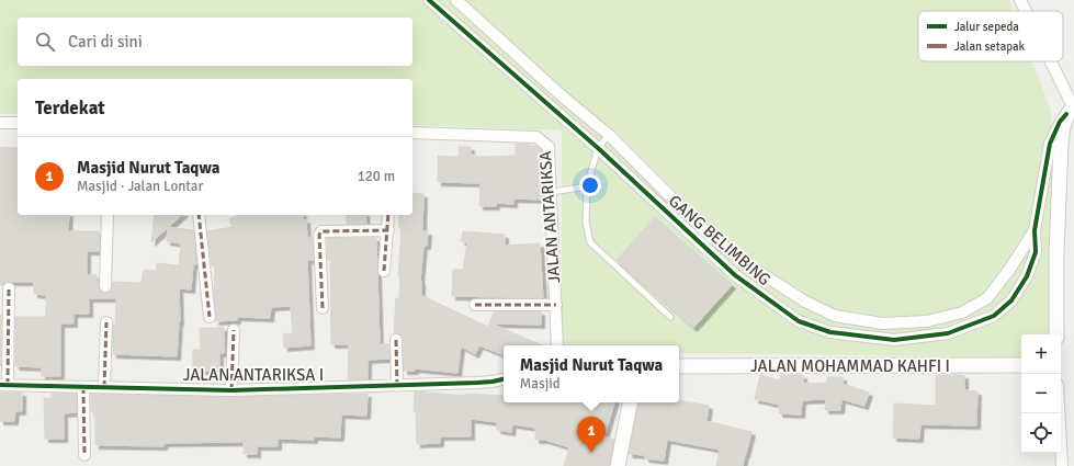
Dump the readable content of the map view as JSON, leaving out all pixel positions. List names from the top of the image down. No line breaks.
{"streets":{"street":["JALAN ANTARIKSA","GANG BELIMBING","JALAN MOHAMMAD KAHFI I","JALAN ANTARIKSA I"]},"legend":["Jalur sepeda","Jalan setapak"],"page":{"search":"Cari di sini","heading":"Terdekat","list":[{"mark":"1","name":"Masjid Nurut Taqwa","note":"Masjid · Jalan Lontar","value":"120 m"}],"map_buttons":["+","−"],"popup":["Masjid Nurut Taqwa","Masjid"],"pins":"1"}}
